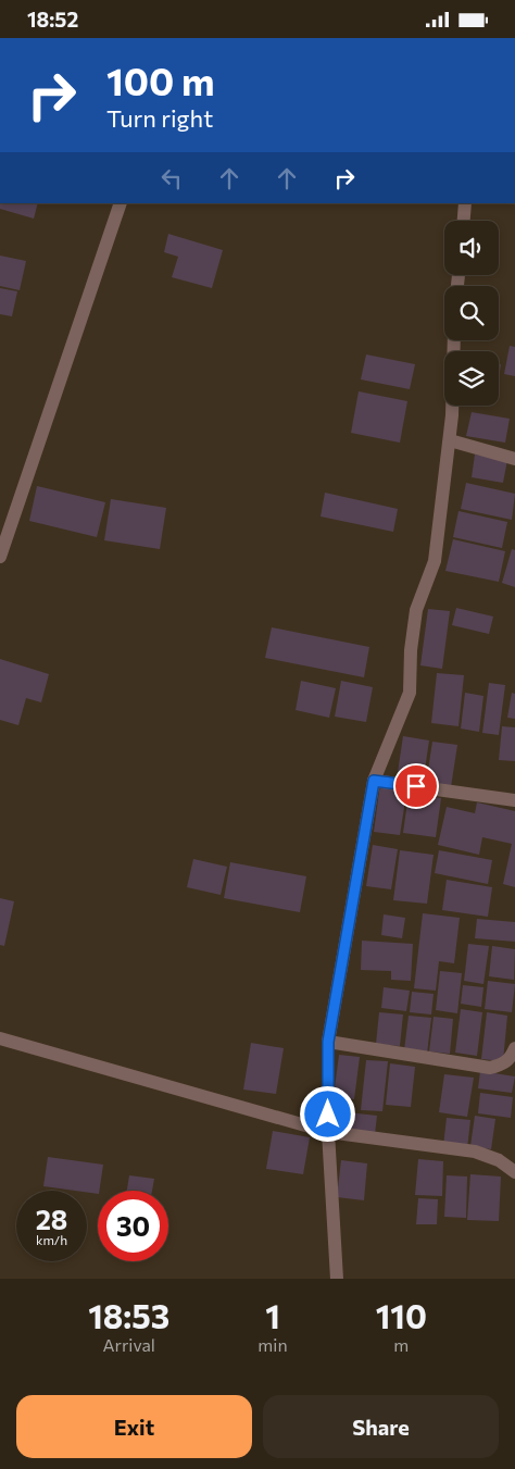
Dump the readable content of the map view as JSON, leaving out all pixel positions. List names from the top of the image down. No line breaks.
{"page":{"status":"18:52","turn":["100 m","Turn right"],"speed":"28 km/h","limit":"30","eta":["18:53","Arrival","1","min","110","m"],"buttons":["Exit","Share"]}}
